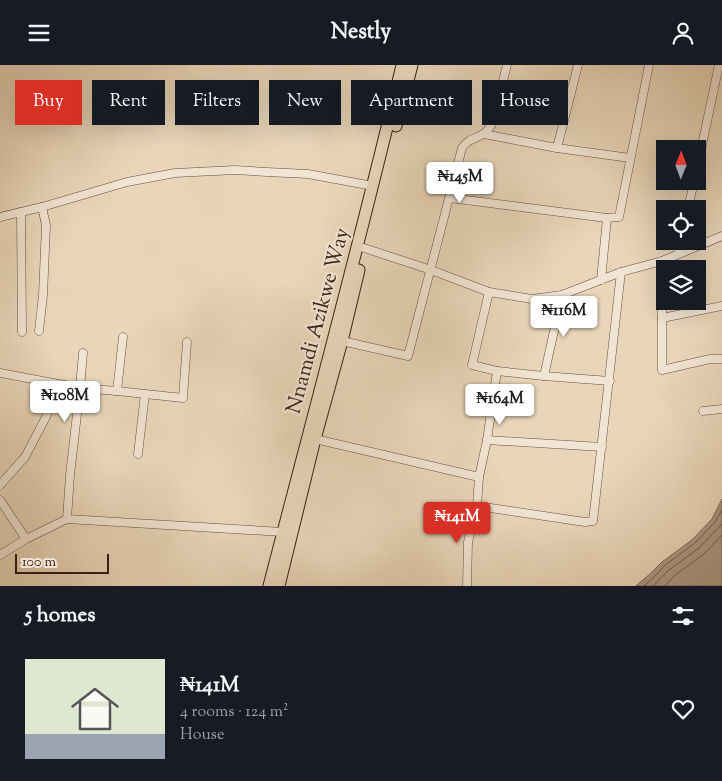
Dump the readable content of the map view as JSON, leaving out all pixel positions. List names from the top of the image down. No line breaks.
{"streets":{"highway":["Nnamdi Azikwe Way"]},"scale_bar":"100 m","north":"top","page":{"header":"Nestly","chip":["Buy","Rent","Filters","New","Apartment","House"],"price":["₦145M","₦116M","₦108M","₦164M","₦141M"],"scale":"100 m","heading":"5 homes","list":[{"name":"₦141M","note":"4 rooms · 124 m² · House"}]}}
